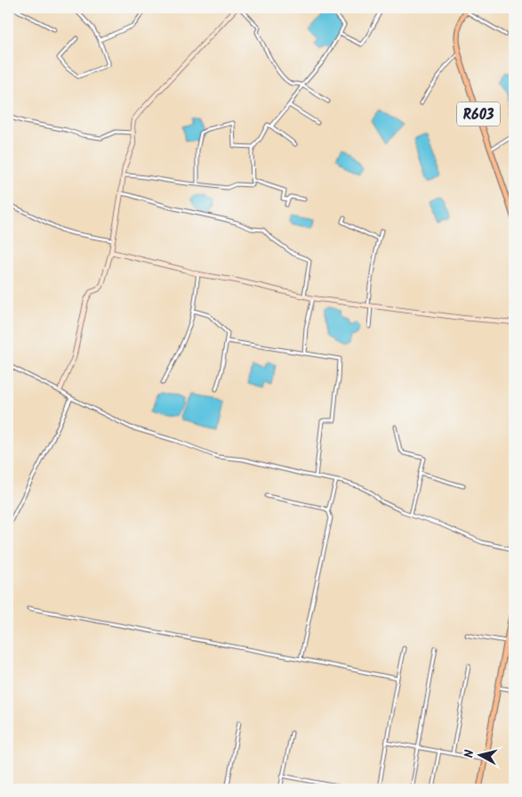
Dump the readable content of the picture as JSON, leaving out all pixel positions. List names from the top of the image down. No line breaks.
{"streets":{"main road":["R603"]},"north":"left"}
